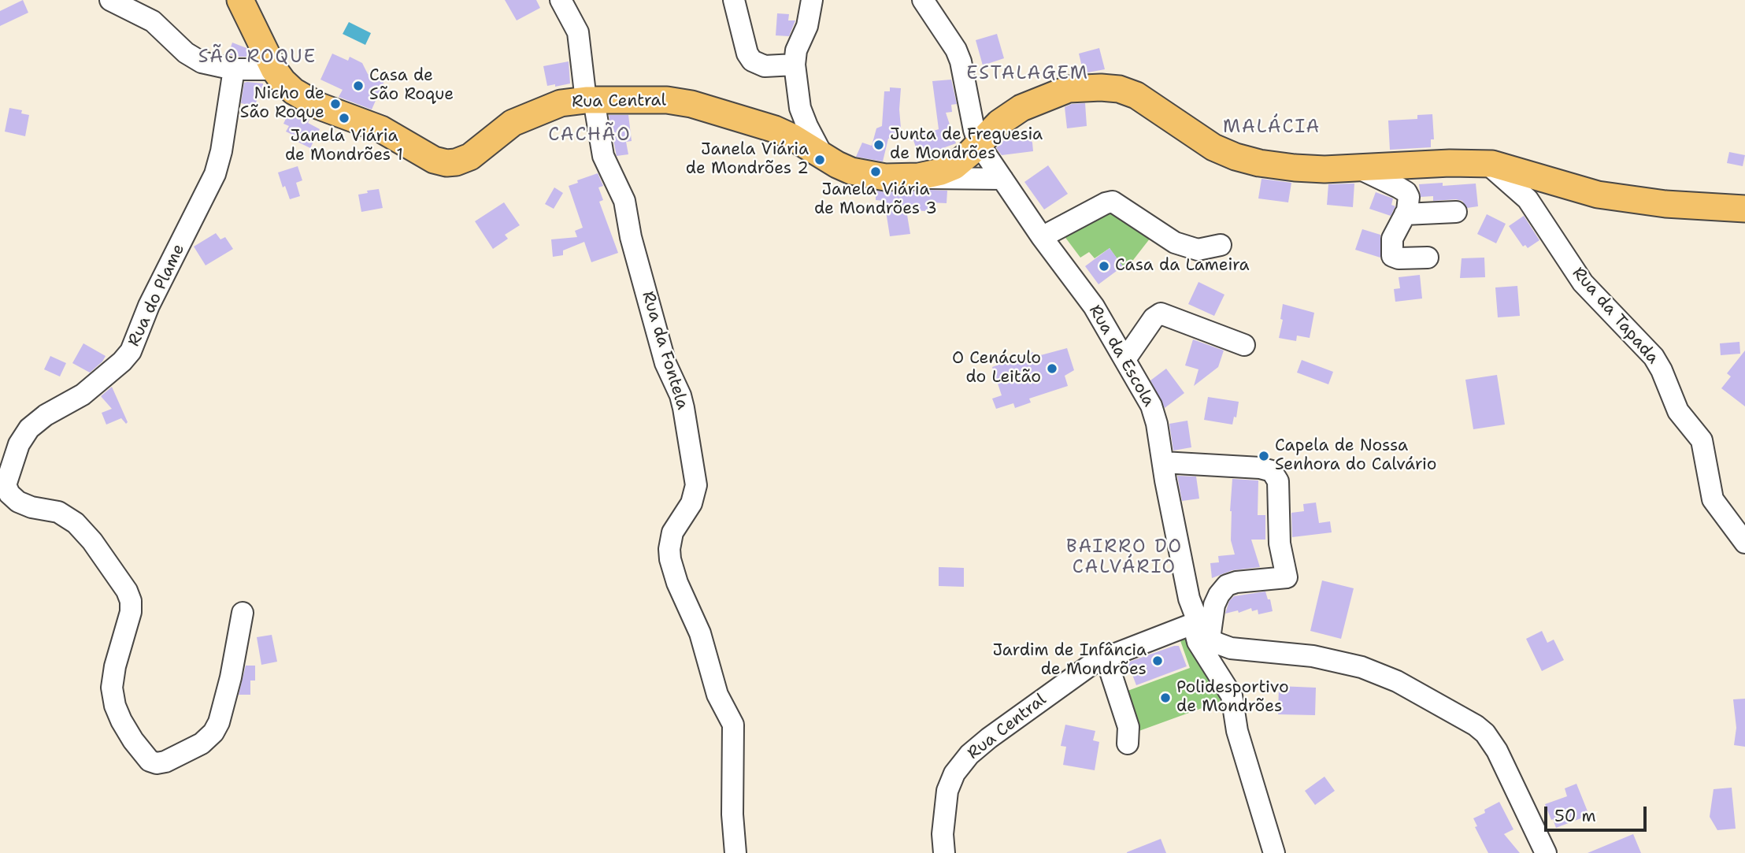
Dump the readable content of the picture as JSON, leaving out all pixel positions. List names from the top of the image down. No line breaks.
{"streets":{"main road":["Rua Central"],"street":["Rua do Plame","Rua da Tapada","Rua da Fontela","Rua da Escola"]},"crossings":[["Rua Central","Rua da Tapada"],["Rua Central","Rua da Fontela"],["Rua Central","Rua da Escola"]],"districts":["SÃO ROQUE","ESTALAGEM","MALÁCIA","CACHÃO","BAIRRO DO CALVÁRIO"],"places":["Casa de São Roque","Nicho de São Roque","Janela Viária de Mondrões 1","Junta de Freguesia de Mondrões","Janela Viária de Mondrões 2","Janela Viária de Mondrões 3","Casa da Lameira","O Cenáculo do Leitão","Capela de Nossa Senhora do Calvário","Jardim de Infância de Mondrões","Polidesportivo de Mondrões"],"scale_bar":"50 m"}
